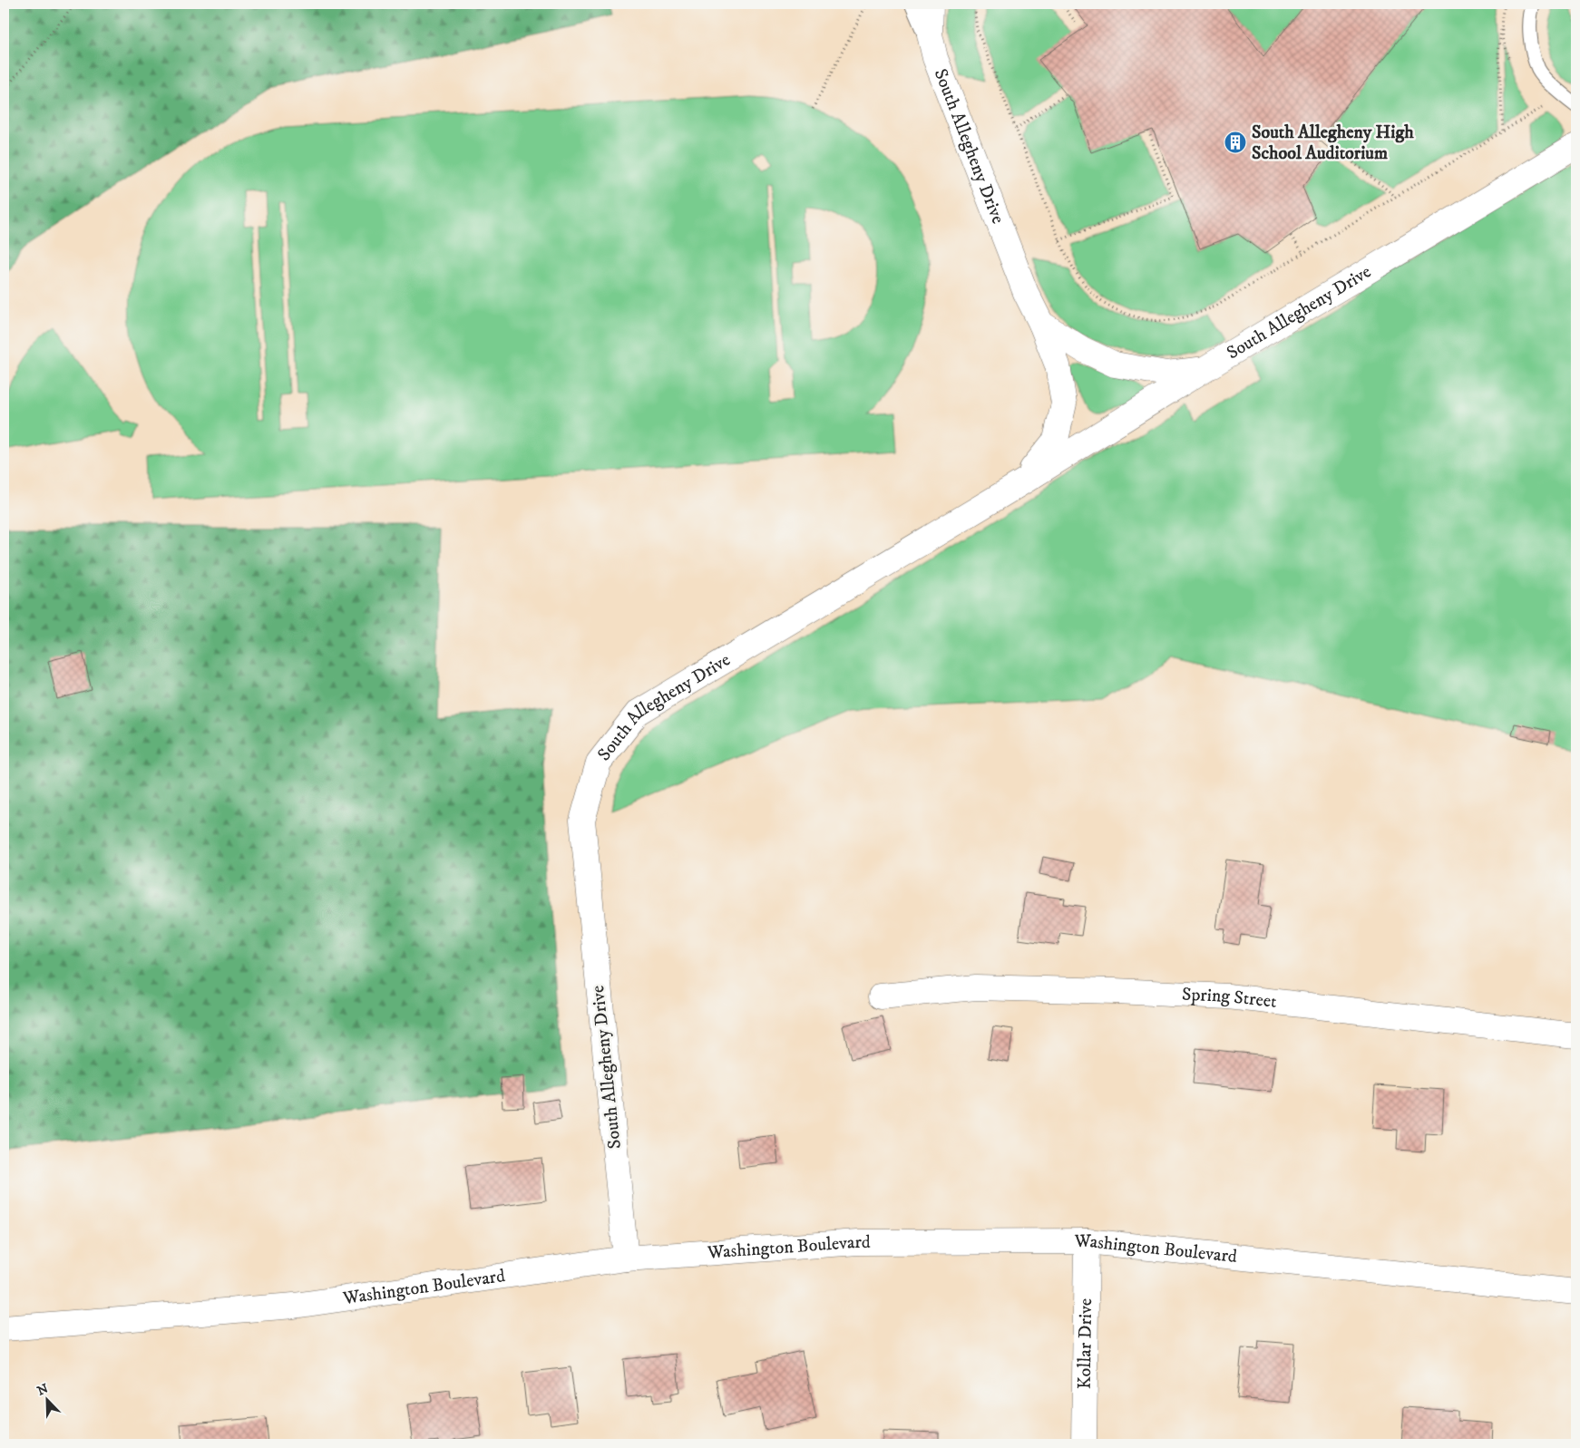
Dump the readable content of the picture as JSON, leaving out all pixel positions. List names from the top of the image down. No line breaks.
{"streets":{"street":["South Allegheny Drive","Spring Street","Washington Boulevard","Kollar Drive"]},"crossings":[["South Allegheny Drive","Washington Boulevard"],["Washington Boulevard","Kollar Drive"]],"places":{"building":["South Allegheny High School Auditorium"]},"north":"top left"}
